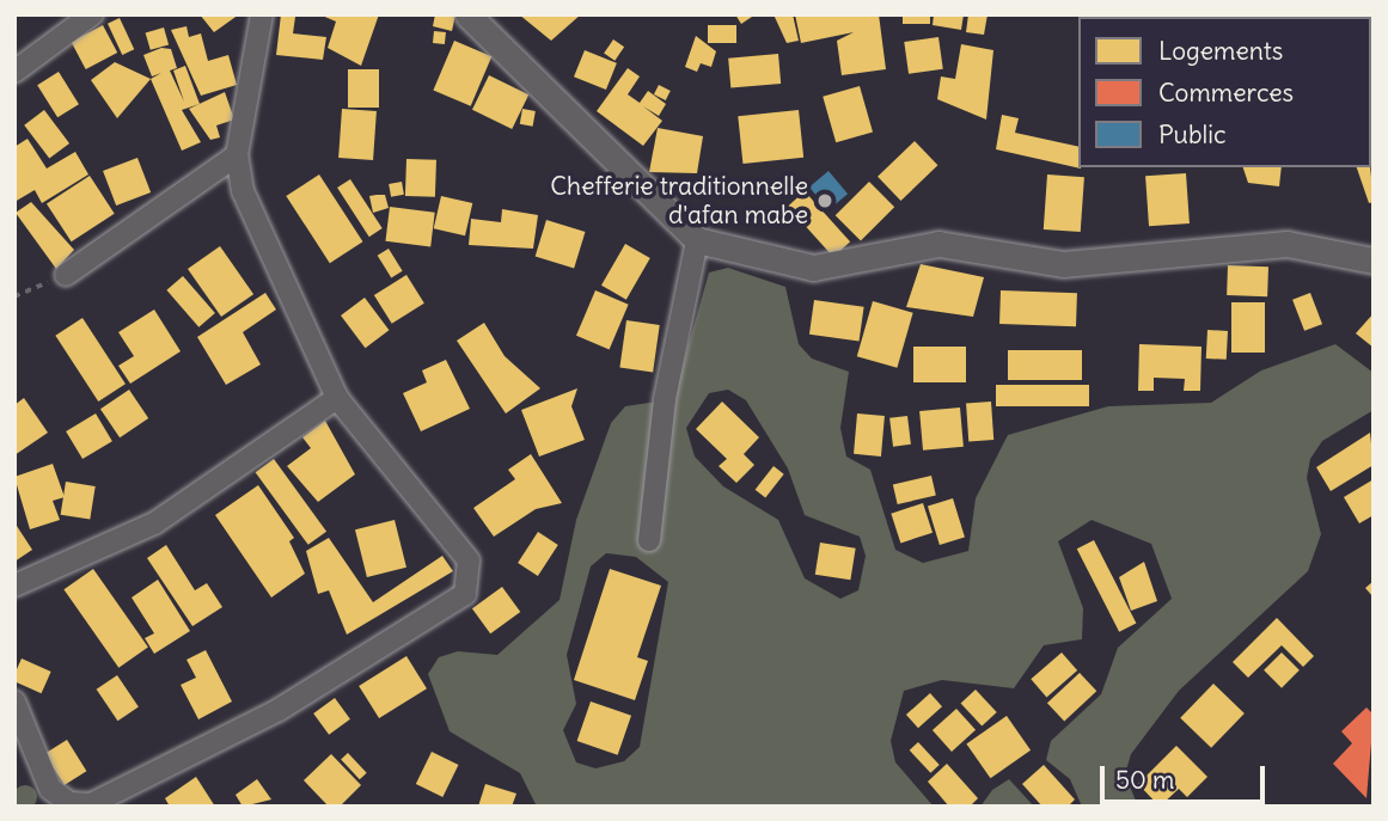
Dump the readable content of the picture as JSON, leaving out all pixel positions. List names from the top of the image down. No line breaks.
{"places":["Chefferie traditionnelle d'afan mabe"],"legend":["Logements","Commerces","Public"],"scale_bar":"50 m"}
